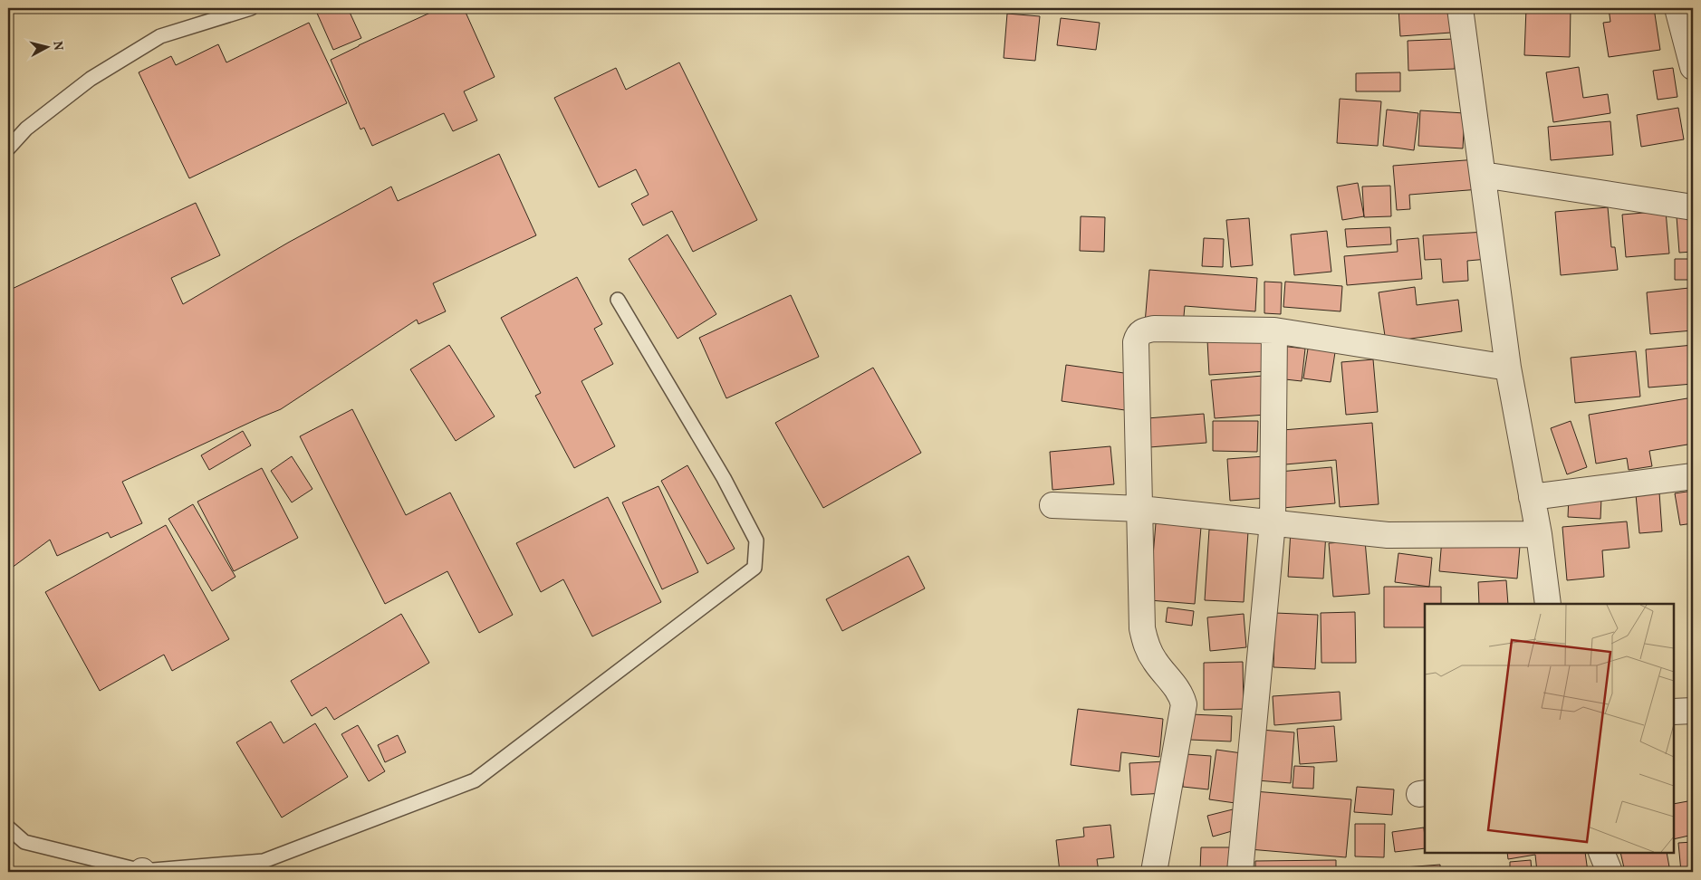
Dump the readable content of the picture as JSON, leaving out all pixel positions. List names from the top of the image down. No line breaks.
{"north":"right"}
